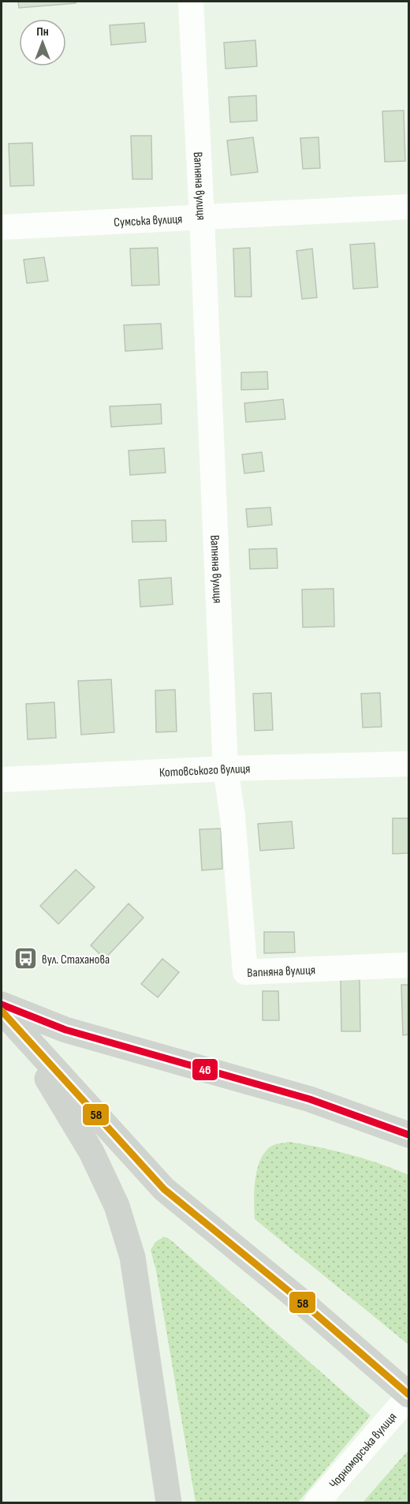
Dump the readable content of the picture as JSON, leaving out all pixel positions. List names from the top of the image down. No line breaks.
{"streets":{"street":["Вапняна вулиця","Сумська вулиця","Котовського вулиця","Чорноморська вулиця"]},"crossings":[["Вапняна вулиця","Сумська вулиця"],["Вапняна вулиця","Котовського вулиця"]],"places":{"bus stop":["вул. Стаханова"]},"lines":["transit line 46","transit line 58"],"north":"top"}
